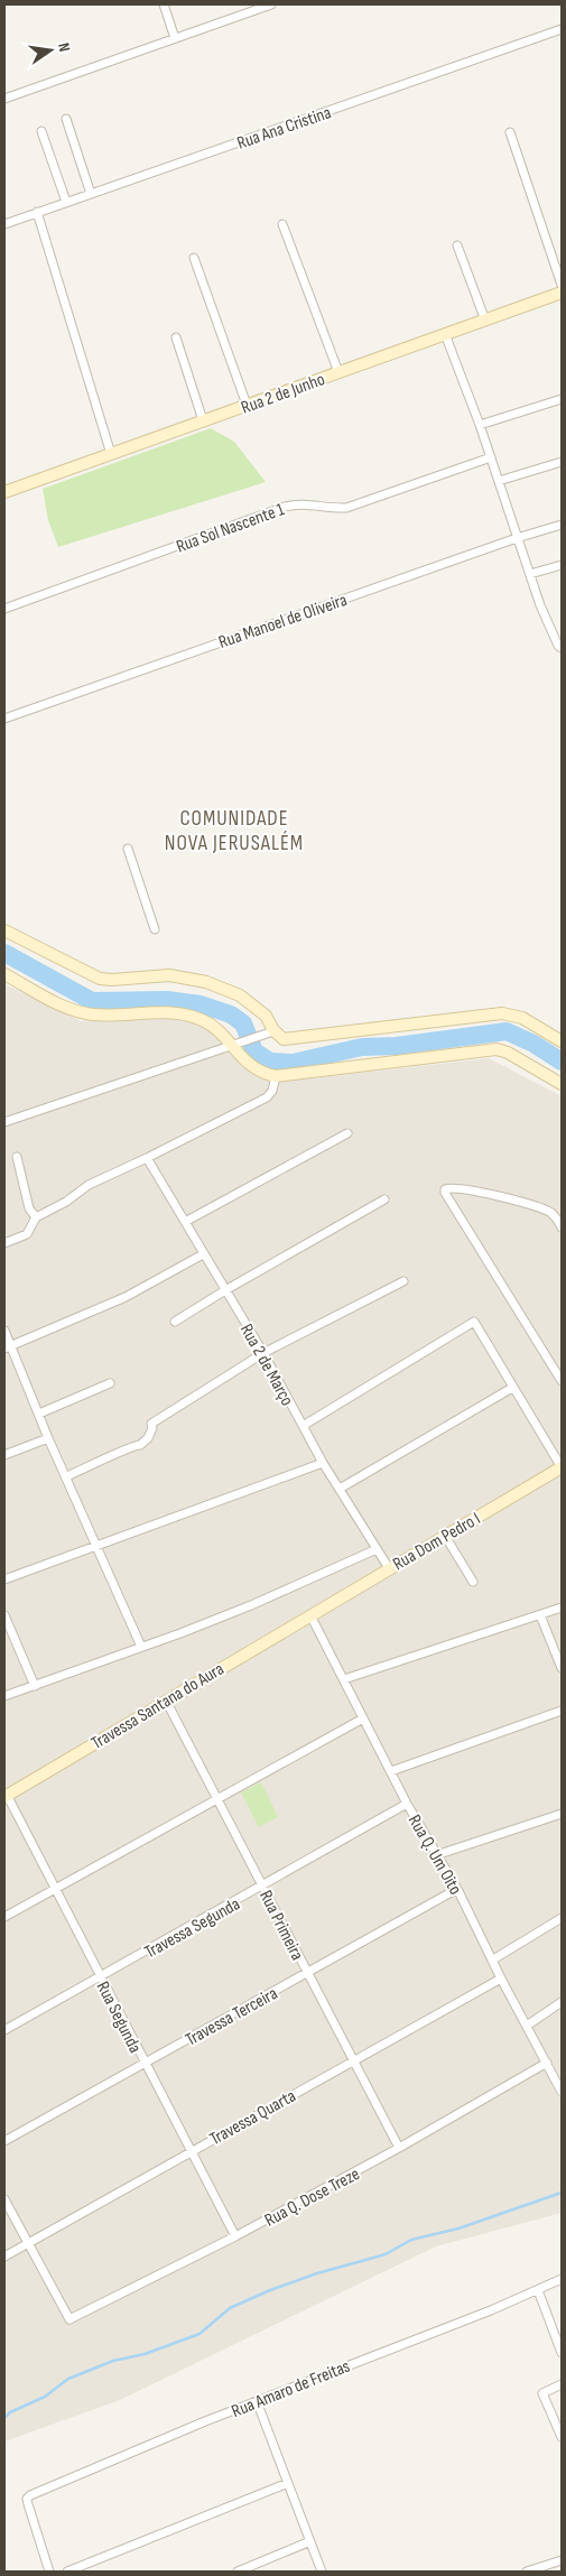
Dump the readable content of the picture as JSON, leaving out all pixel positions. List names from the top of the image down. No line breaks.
{"streets":{"street":["Rua Ana Cristina","Rua 2 de Junho","Rua Sol Nascente 1","Rua Manoel de Oliveira","Rua 2 de Março","Rua Dom Pedro I","Travessa Santana do Aura","Rua Q. Um Oito","Rua Primeira","Travessa Segunda","Travessa Terceira","Rua Segunda","Travessa Quarta","Rua Q. Dose Treze","Rua Amaro de Freitas"]},"crossings":[["Rua 2 de Março","Rua Dom Pedro I"],["Rua Dom Pedro I","Travessa Santana do Aura"],["Rua Dom Pedro I","Rua Q. Um Oito"],["Travessa Santana do Aura","Rua Q. Um Oito"],["Travessa Santana do Aura","Rua Primeira"],["Travessa Santana do Aura","Rua Segunda"],["Rua Q. Um Oito","Travessa Segunda"],["Rua Q. Um Oito","Travessa Terceira"],["Rua Q. Um Oito","Travessa Quarta"],["Rua Q. Um Oito","Rua Q. Dose Treze"],["Rua Primeira","Travessa Segunda"],["Rua Primeira","Travessa Terceira"],["Rua Primeira","Travessa Quarta"],["Rua Primeira","Rua Q. Dose Treze"],["Travessa Segunda","Rua Segunda"],["Travessa Terceira","Rua Segunda"],["Rua Segunda","Travessa Quarta"],["Rua Segunda","Rua Q. Dose Treze"],["Travessa Quarta","Rua Q. Dose Treze"]],"districts":["COMUNIDADE NOVA JERUSALÉM"],"north":"right"}
